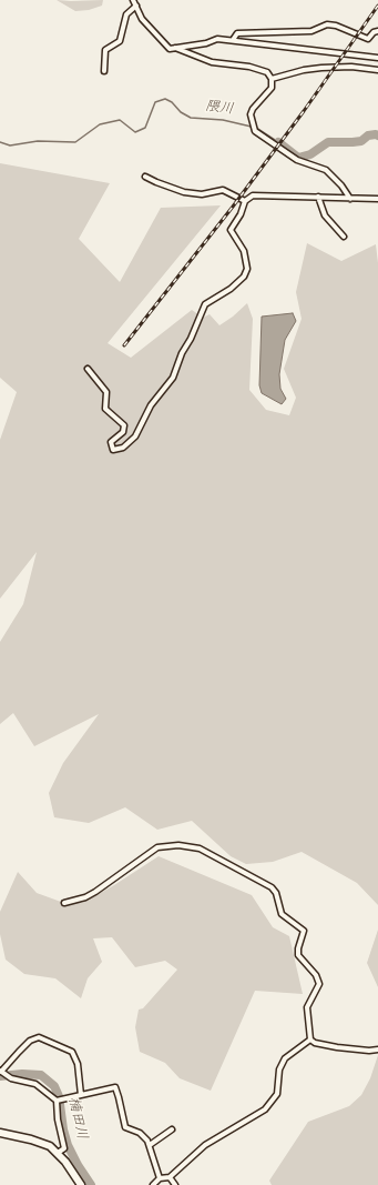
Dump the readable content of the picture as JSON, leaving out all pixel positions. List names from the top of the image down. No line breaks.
{"water":["隈川","楠田川"]}
